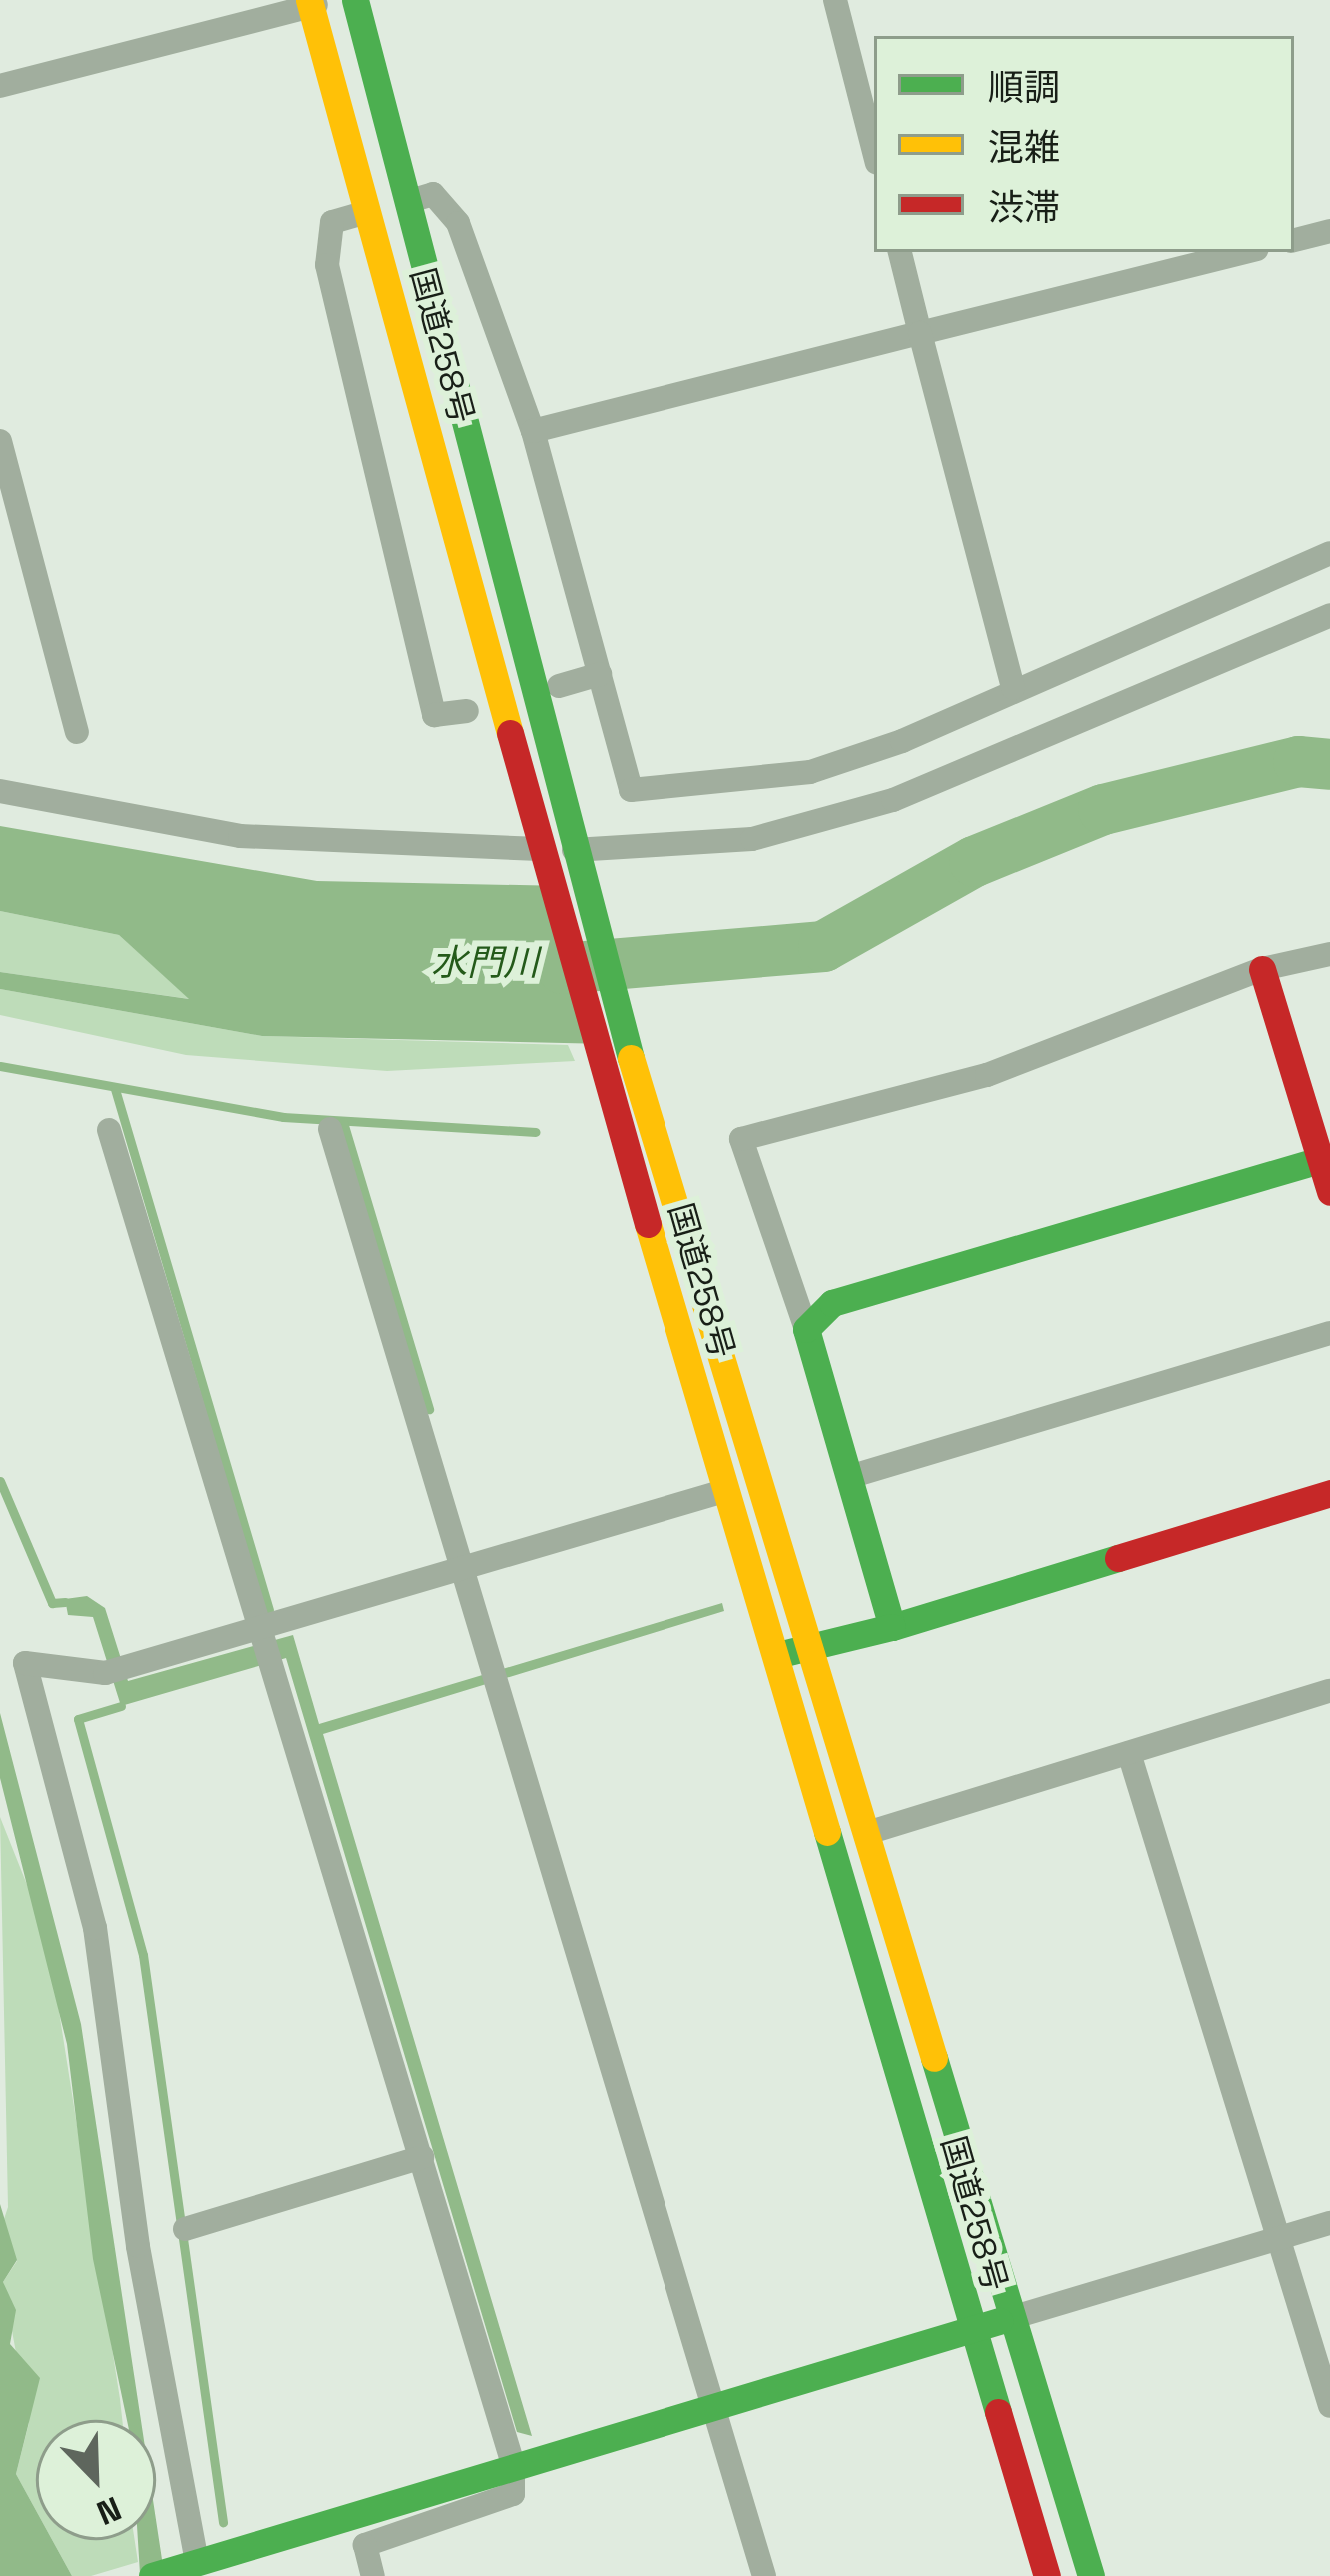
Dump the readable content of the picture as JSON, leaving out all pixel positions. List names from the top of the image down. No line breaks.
{"streets":{"main road":["国道258号"]},"water":["水門川"],"legend":["順調","混雑","渋滞"],"north":"bottom right"}
